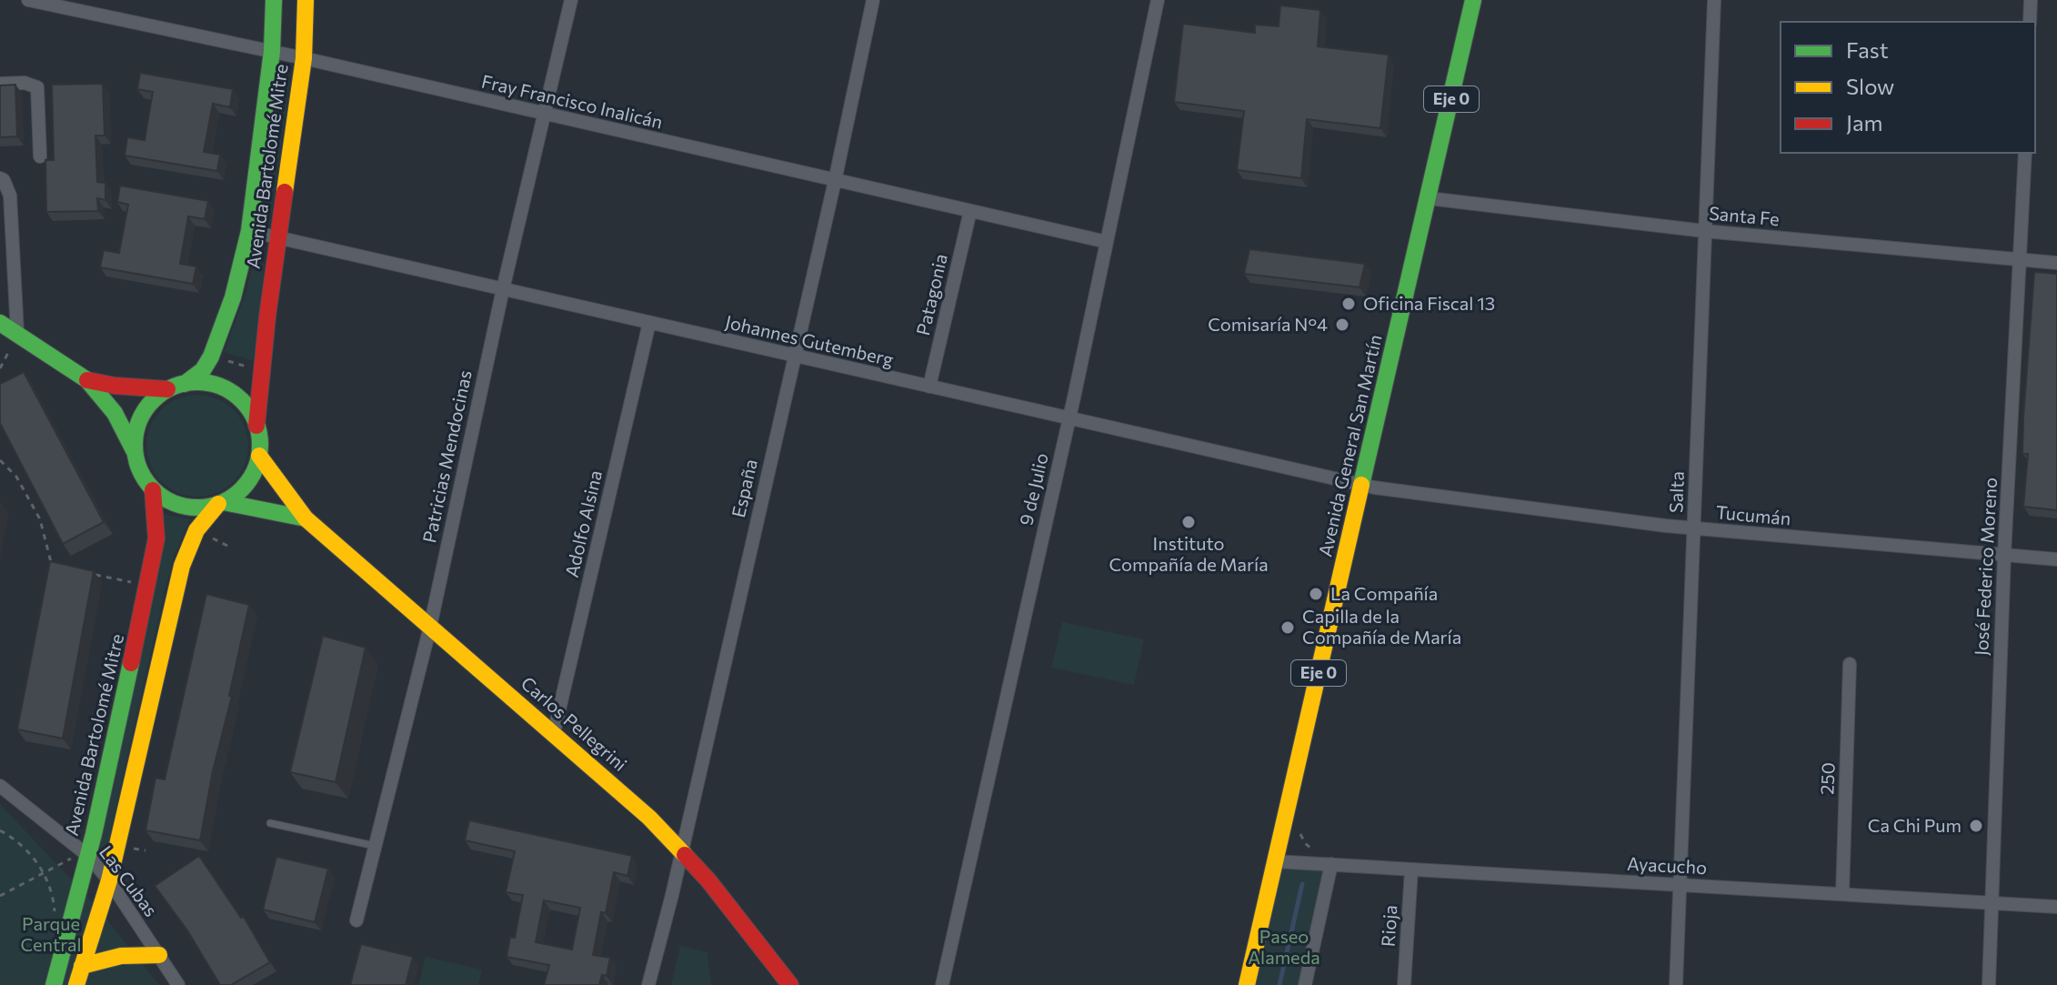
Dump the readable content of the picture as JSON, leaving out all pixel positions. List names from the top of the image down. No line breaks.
{"streets":{"street":["Eje 0","Fray Francisco Inalicán","Avenida Bartolomé Mitre","Santa Fe","Patagonia","Johannes Gutemberg","Avenida General San Martín","Patricias Mendocinas","España","9 de Julio","Salta","Tucumán","Adolfo Alsina","José Federico Moreno","Carlos Pellegrini","250","Ayacucho","Las Cubas","Rioja"]},"crossings":[["Fray Francisco Inalicán","Avenida Bartolomé Mitre"],["Fray Francisco Inalicán","Patagonia"],["Fray Francisco Inalicán","Patricias Mendocinas"],["Fray Francisco Inalicán","España"],["Fray Francisco Inalicán","9 de Julio"],["Avenida Bartolomé Mitre","Johannes Gutemberg"],["Avenida Bartolomé Mitre","Carlos Pellegrini"],["Avenida Bartolomé Mitre","Las Cubas"],["Santa Fe","Avenida General San Martín"],["Santa Fe","Salta"],["Santa Fe","José Federico Moreno"],["Patagonia","Johannes Gutemberg"],["Johannes Gutemberg","Avenida General San Martín"],["Johannes Gutemberg","Patricias Mendocinas"],["Johannes Gutemberg","España"],["Johannes Gutemberg","9 de Julio"],["Johannes Gutemberg","Tucumán"],["Johannes Gutemberg","Adolfo Alsina"],["Avenida General San Martín","Tucumán"],["Avenida General San Martín","Ayacucho"],["Patricias Mendocinas","Carlos Pellegrini"],["España","Carlos Pellegrini"],["Salta","Tucumán"],["Salta","Ayacucho"],["Tucumán","José Federico Moreno"],["Adolfo Alsina","Carlos Pellegrini"],["José Federico Moreno","Ayacucho"],["250","Ayacucho"],["Ayacucho","Rioja"]],"parks":["Parque Central","Paseo Alameda"],"places":["Oficina Fiscal 13","Comisaría N°4","Instituto Compañía de María","La Compañía","Capilla de la Compañía de María","Ca Chi Pum"],"legend":["Fast","Slow","Jam"]}
